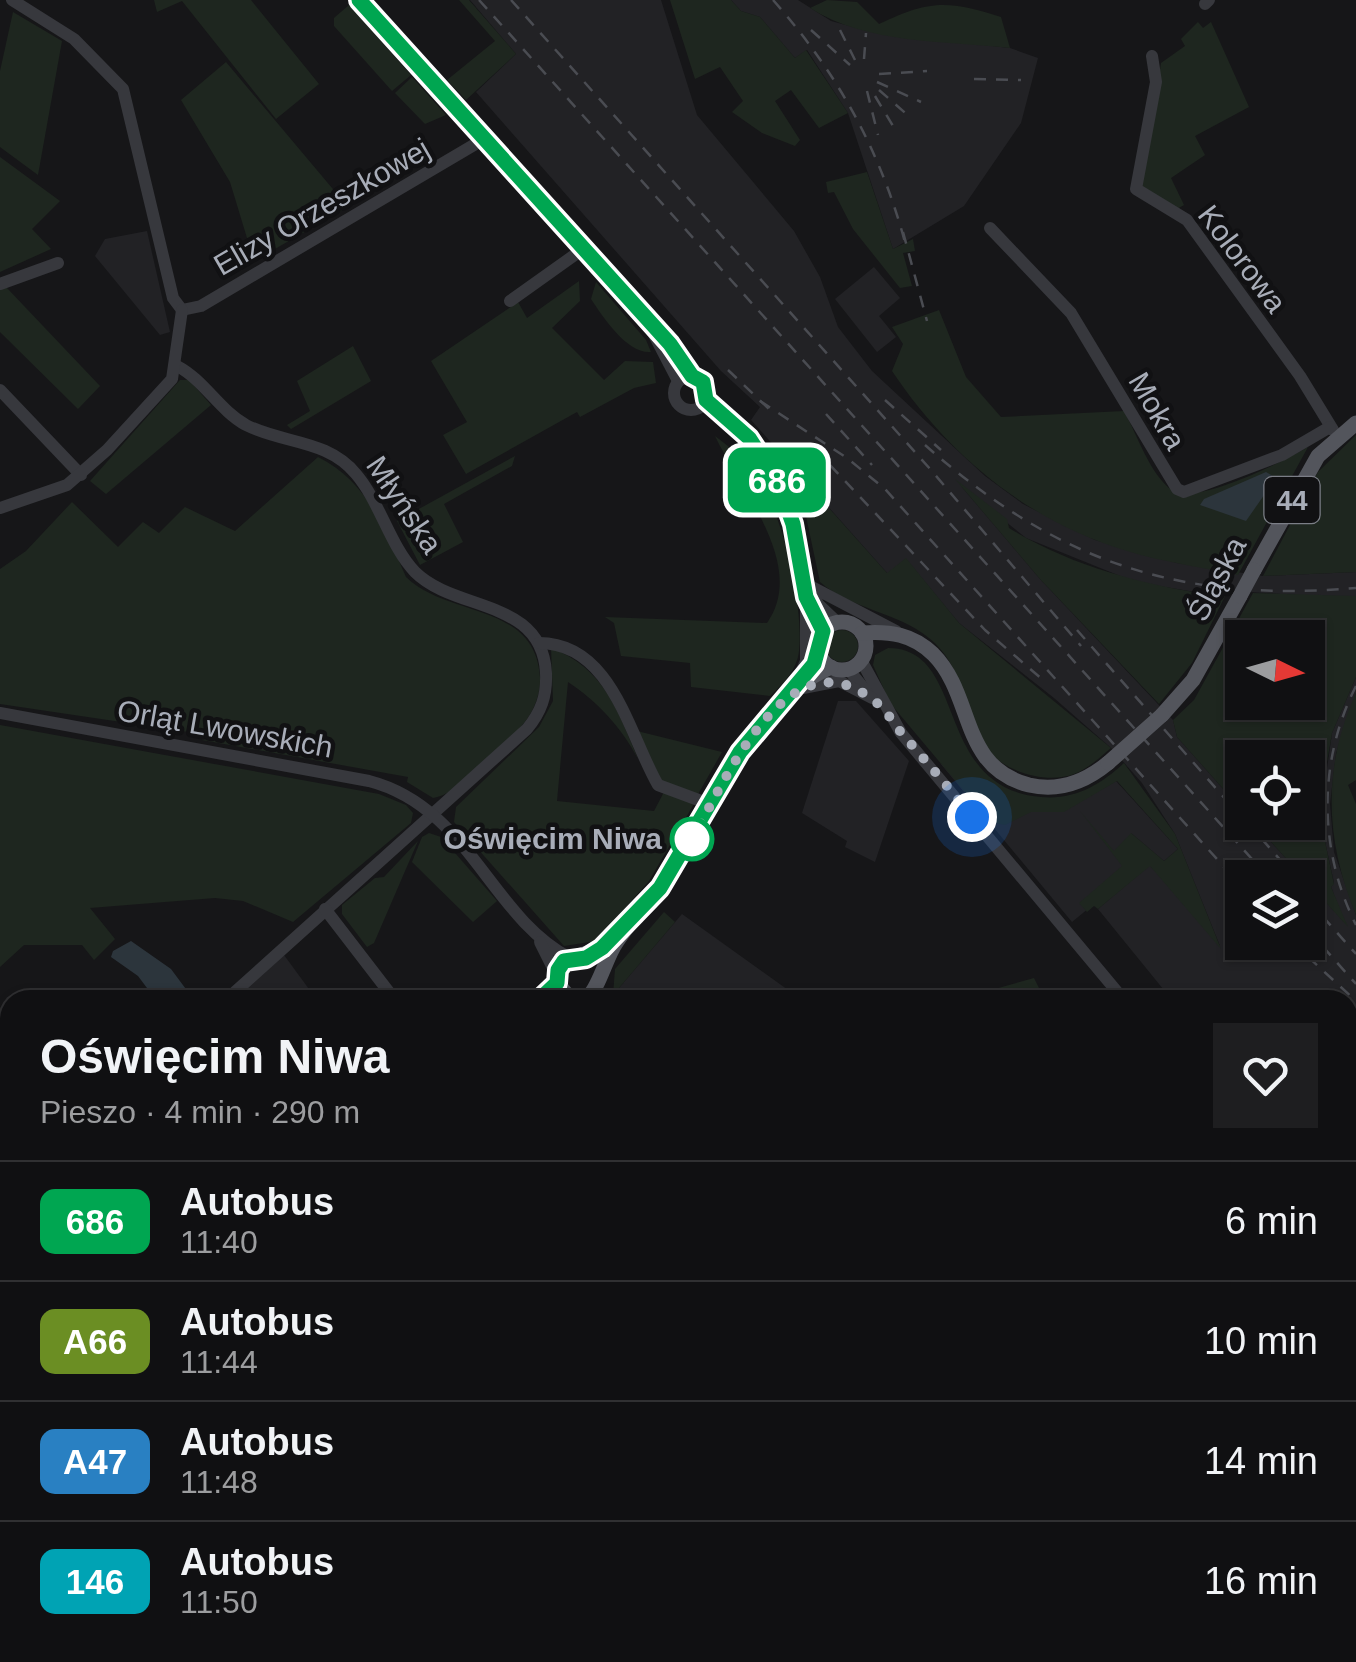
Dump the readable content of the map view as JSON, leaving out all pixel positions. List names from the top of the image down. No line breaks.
{"streets":{"main road":["44","Śląska"],"street":["Elizy Orzeszkowej","Kolorowa","Mokra","Młyńska","Orląt Lwowskich"]},"crossings":[["Kolorowa","Mokra"],["Kolorowa","Śląska"],["Mokra","Śląska"],["44","Śląska"]],"places":["Oświęcim Niwa"],"lines":["bus line 686"],"north":"right","page":{"on_map":"686","heading":["Oświęcim Niwa","Pieszo · 4 min · 290 m"],"list":[{"mark":"686","name":"Autobus","note":"11:40","value":"6 min"},{"mark":"A66","name":"Autobus","note":"11:44","value":"10 min"},{"mark":"A47","name":"Autobus","note":"11:48","value":"14 min"},{"mark":"146","name":"Autobus","note":"11:50","value":"16 min"}]}}
